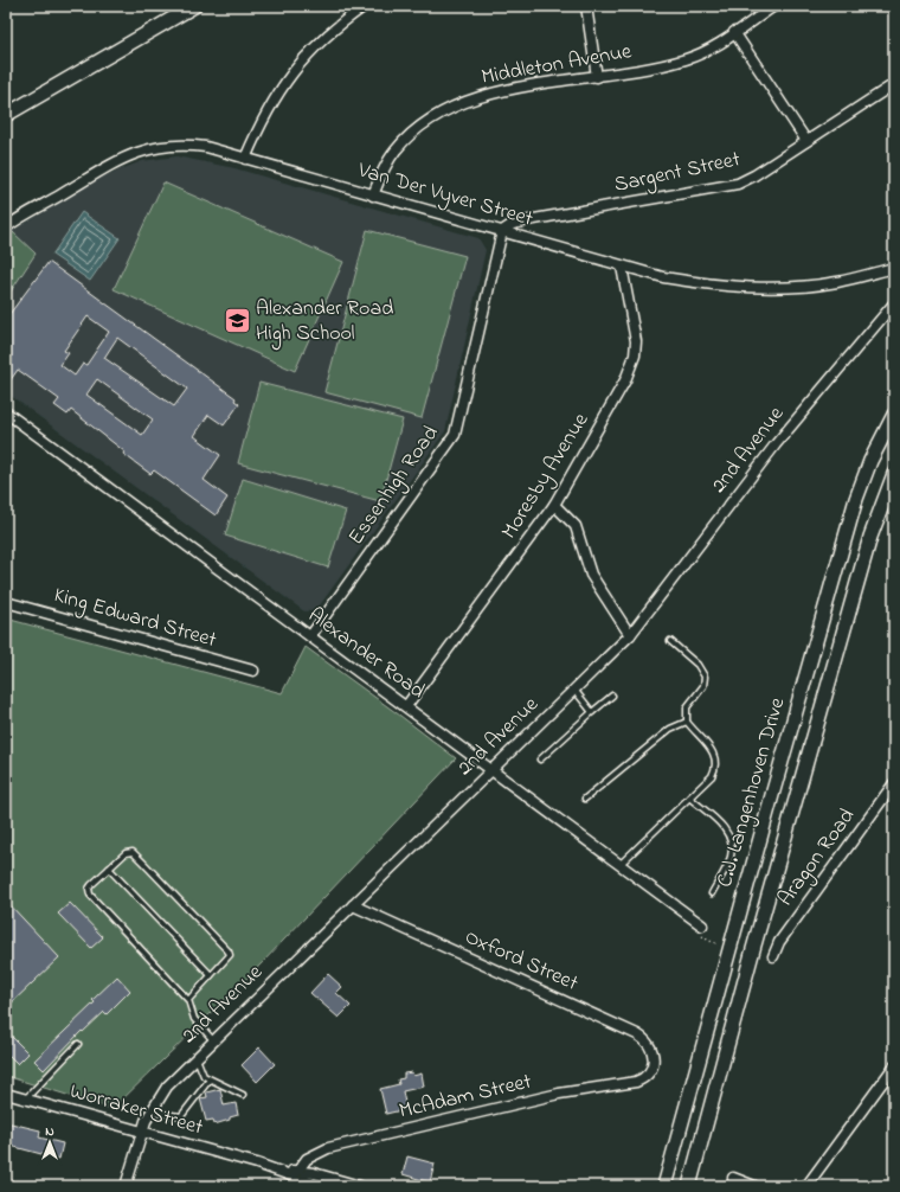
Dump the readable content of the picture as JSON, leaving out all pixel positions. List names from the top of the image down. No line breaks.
{"streets":{"main road":["C.J. Langenhoven Drive"],"street":["Middleton Avenue","Sargent Street","Van Der Vyver Street","2nd Avenue","Moresby Avenue","Essenhigh Road","King Edward Street","Alexander Road","Aragon Road","Oxford Street","McAdam Street","Worraker Street"]},"crossings":[["Middleton Avenue","Van Der Vyver Street"],["Sargent Street","Van Der Vyver Street"],["Sargent Street","Essenhigh Road"],["Van Der Vyver Street","Moresby Avenue"],["Van Der Vyver Street","Essenhigh Road"],["2nd Avenue","Alexander Road"],["2nd Avenue","Oxford Street"],["2nd Avenue","Worraker Street"],["Moresby Avenue","Alexander Road"],["Essenhigh Road","Alexander Road"],["Oxford Street","McAdam Street"],["McAdam Street","Worraker Street"]],"places":{"school or university":["Alexander Road High School"]},"north":"top"}
